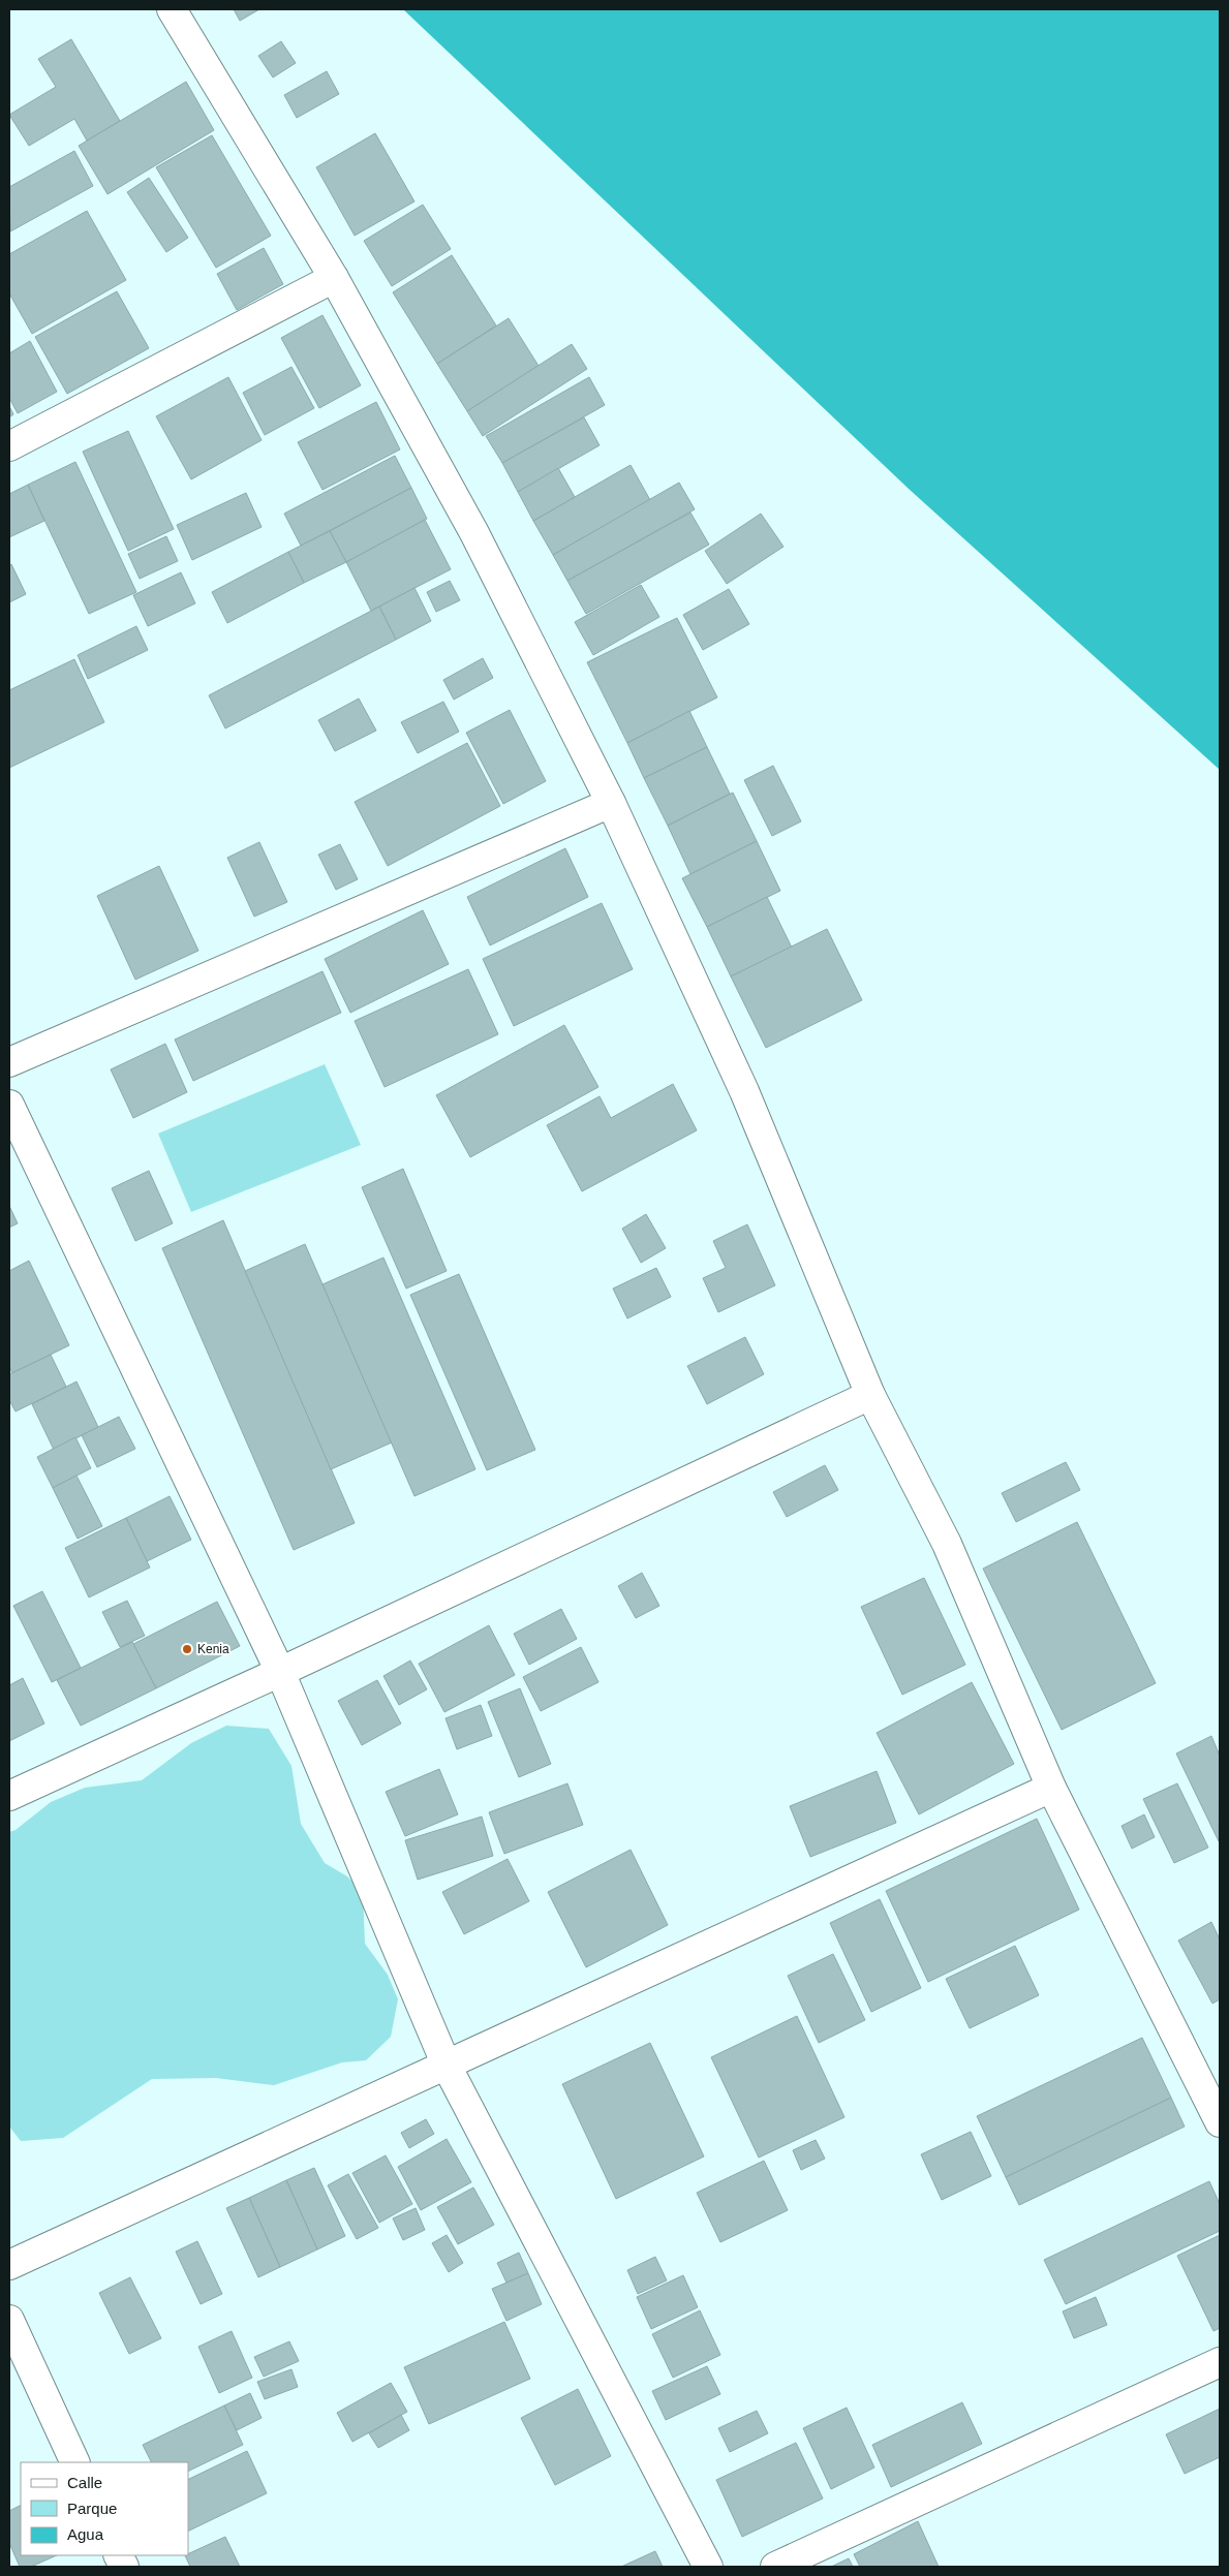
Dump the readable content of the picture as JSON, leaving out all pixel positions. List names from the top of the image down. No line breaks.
{"places":["Kenia"],"legend":["Calle","Parque","Agua"]}
